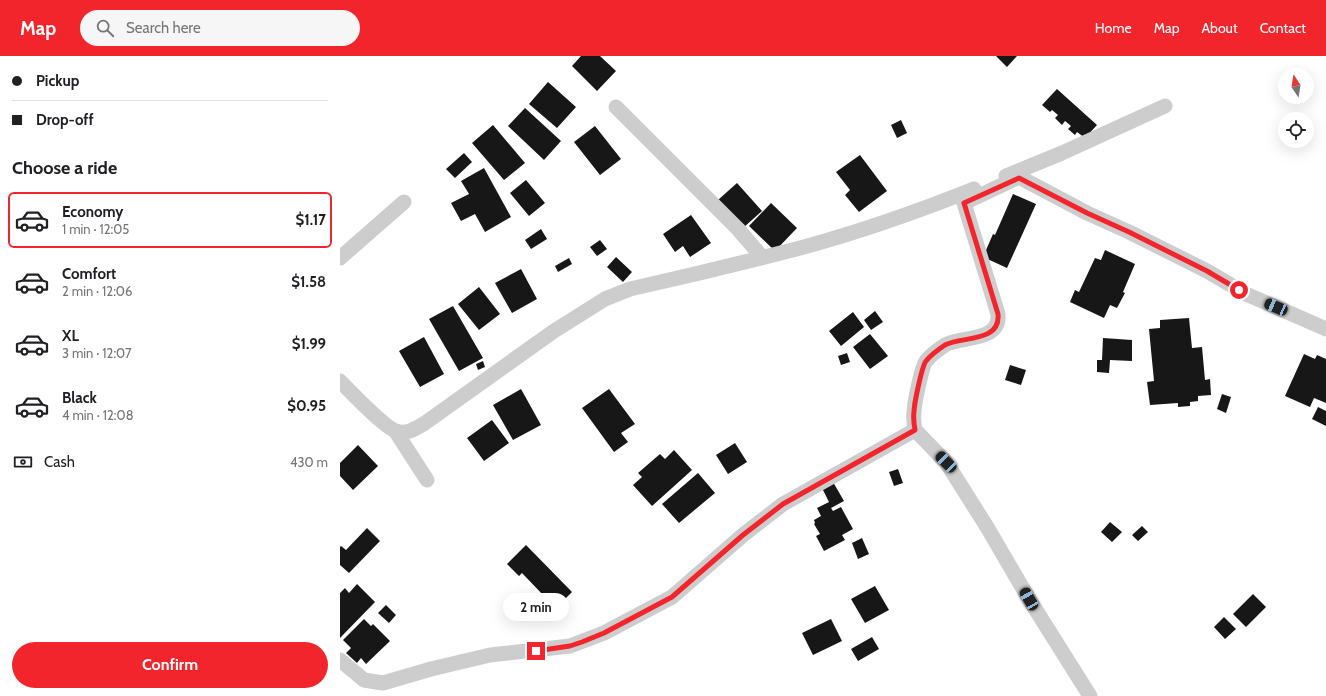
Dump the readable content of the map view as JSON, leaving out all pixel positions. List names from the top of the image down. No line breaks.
{"north":"top","page":{"header":"Map","search":"Search here","nav":["Home","Map","About","Contact"],"banner":["Pickup","Drop-off"],"heading":"Choose a ride","list":[{"name":"Economy","note":"1 min · 12:05","value":"$1.17"},{"name":"Comfort","note":"2 min · 12:06","value":"$1.58"},{"name":"XL","note":"3 min · 12:07","value":"$1.99"},{"name":"Black","note":"4 min · 12:08","value":"$0.95"}],"pay":["Cash","430 m"],"bubble":"2 min","buttons":"Confirm"}}
